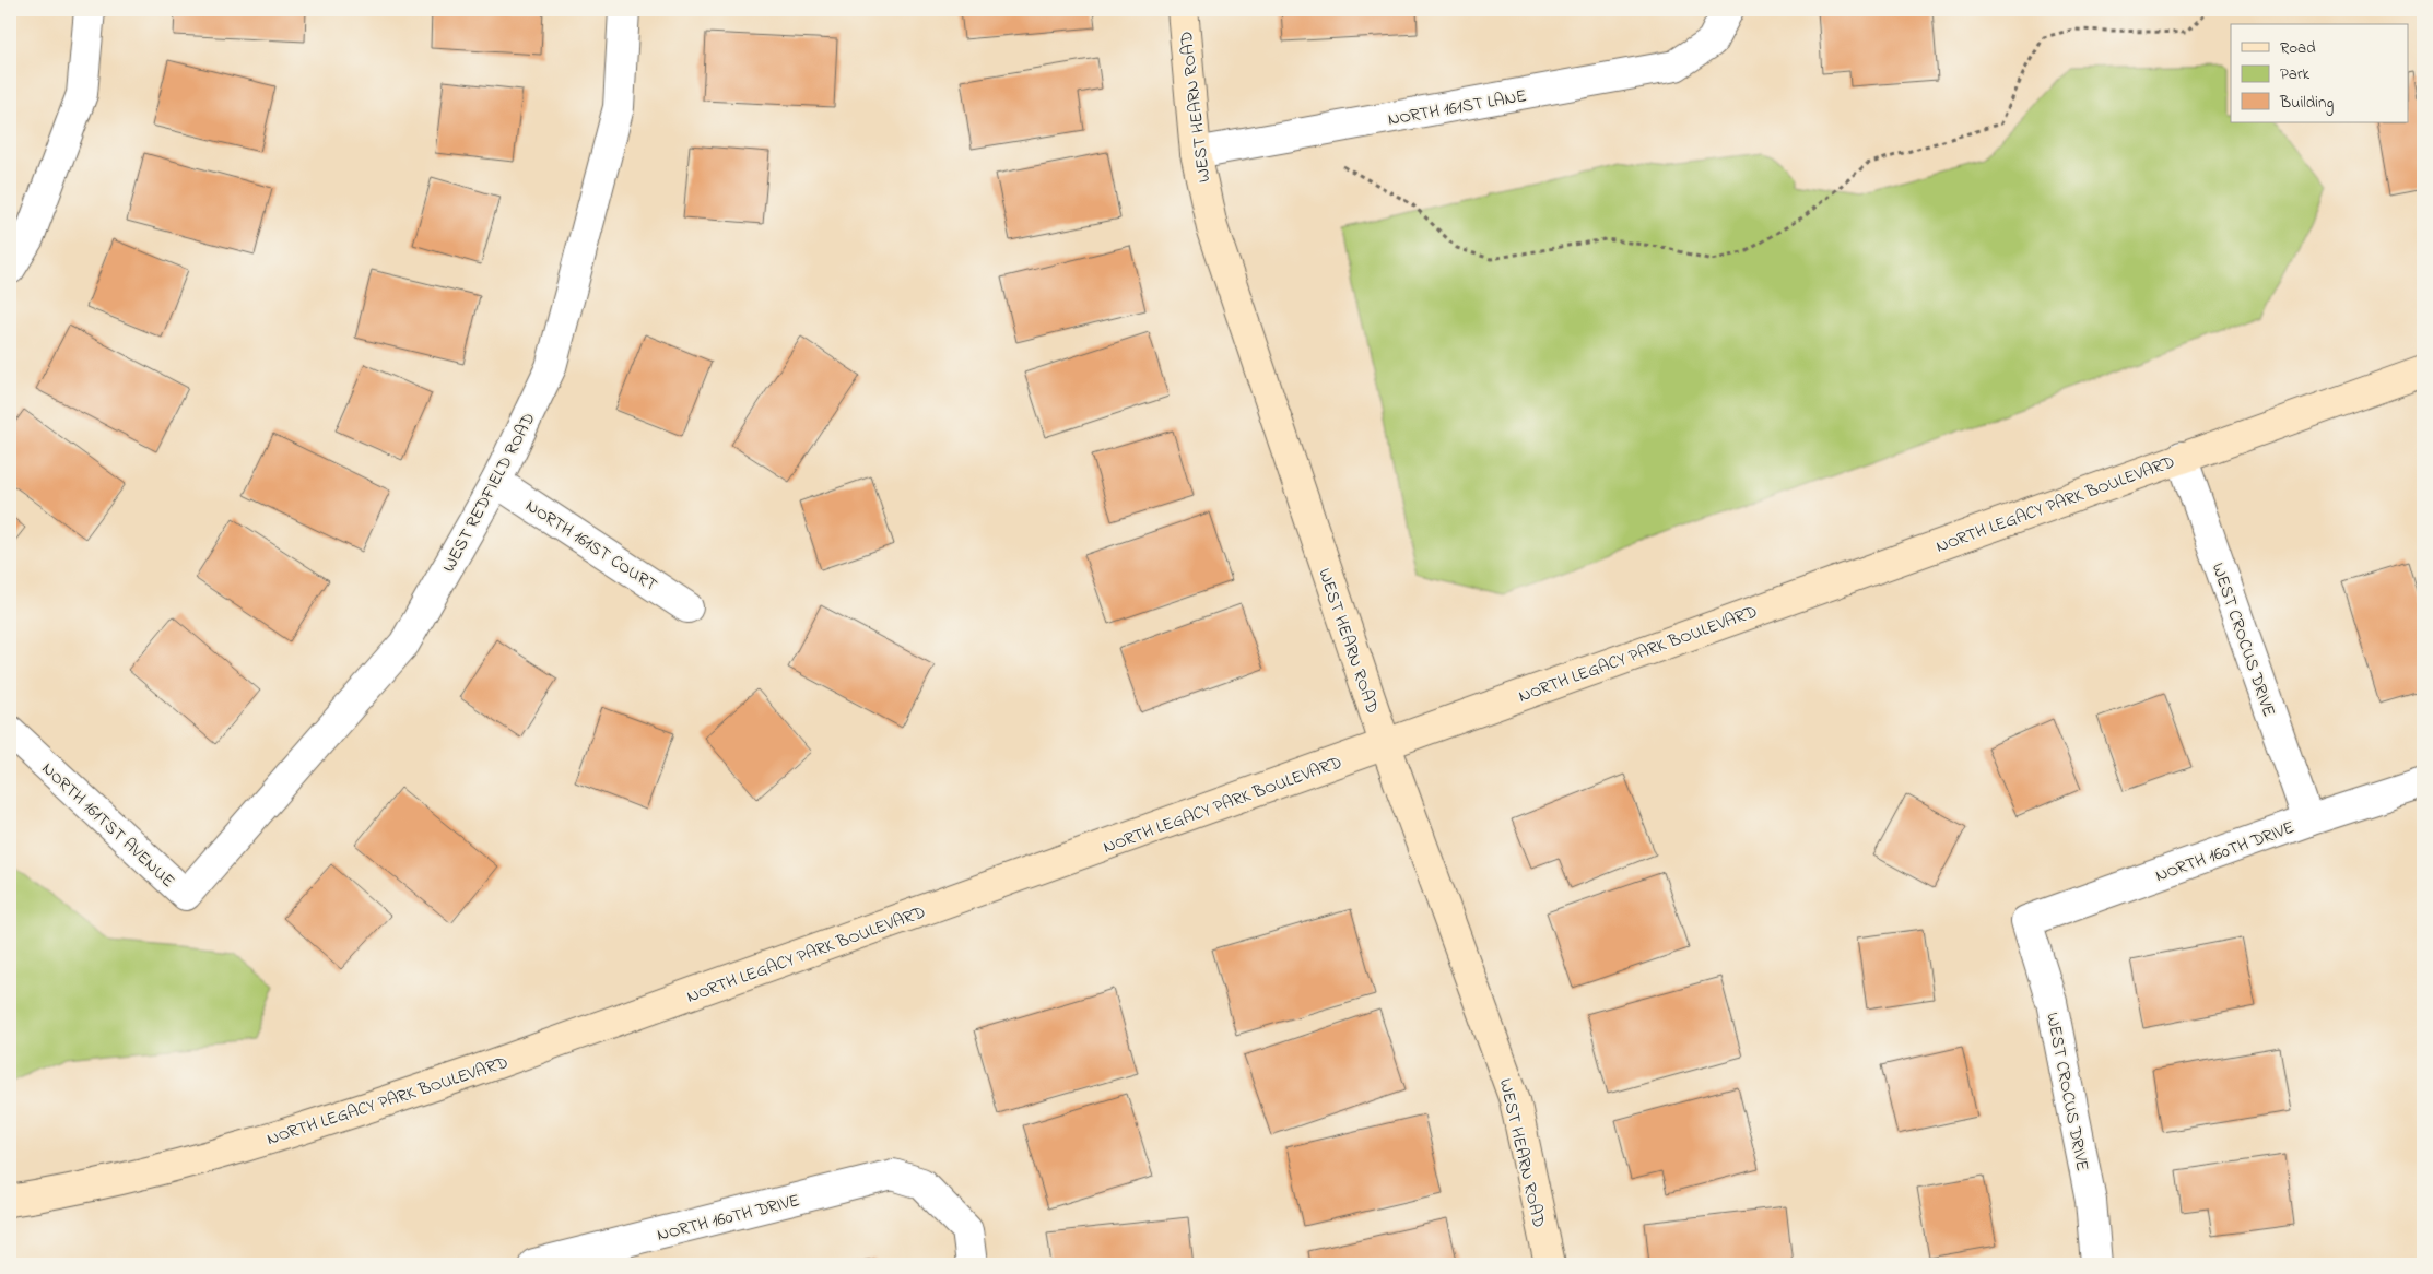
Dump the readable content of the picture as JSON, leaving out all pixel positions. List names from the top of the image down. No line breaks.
{"streets":{"street":["NORTH 161ST LANE","WEST HEARN ROAD","WEST REDFIELD ROAD","NORTH LEGACY PARK BOULEVARD","NORTH 161ST COURT","WEST CROCUS DRIVE","NORTH 161TST AVENUE","NORTH 160TH DRIVE"]},"crossings":[["NORTH 161ST LANE","WEST HEARN ROAD"],["WEST HEARN ROAD","NORTH LEGACY PARK BOULEVARD"],["WEST REDFIELD ROAD","NORTH 161ST COURT"],["WEST REDFIELD ROAD","NORTH 161TST AVENUE"],["NORTH LEGACY PARK BOULEVARD","WEST CROCUS DRIVE"],["WEST CROCUS DRIVE","NORTH 160TH DRIVE"]],"legend":["Road","Park","Building"]}
